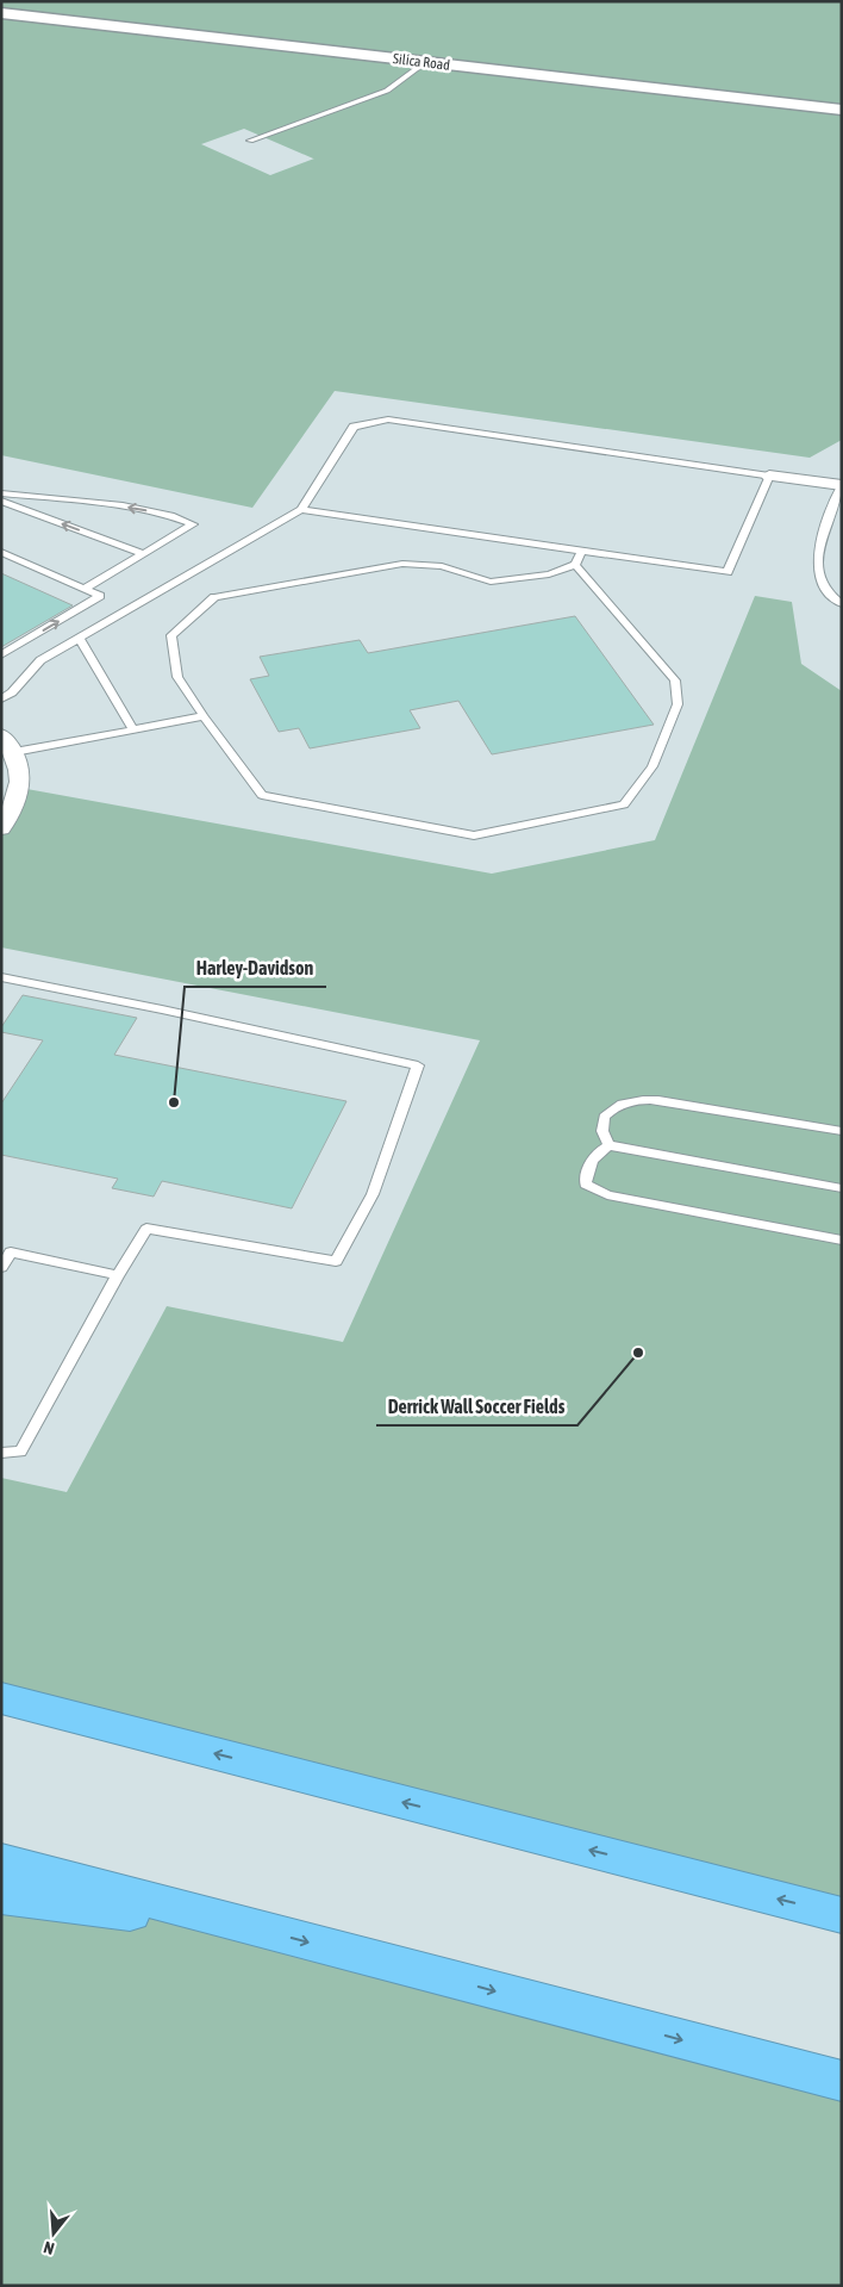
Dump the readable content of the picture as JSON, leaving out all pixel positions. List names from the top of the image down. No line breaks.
{"streets":{"street":["Silica Road"]},"places":["Harley-Davidson","Derrick Wall Soccer Fields"],"north":"bottom"}
